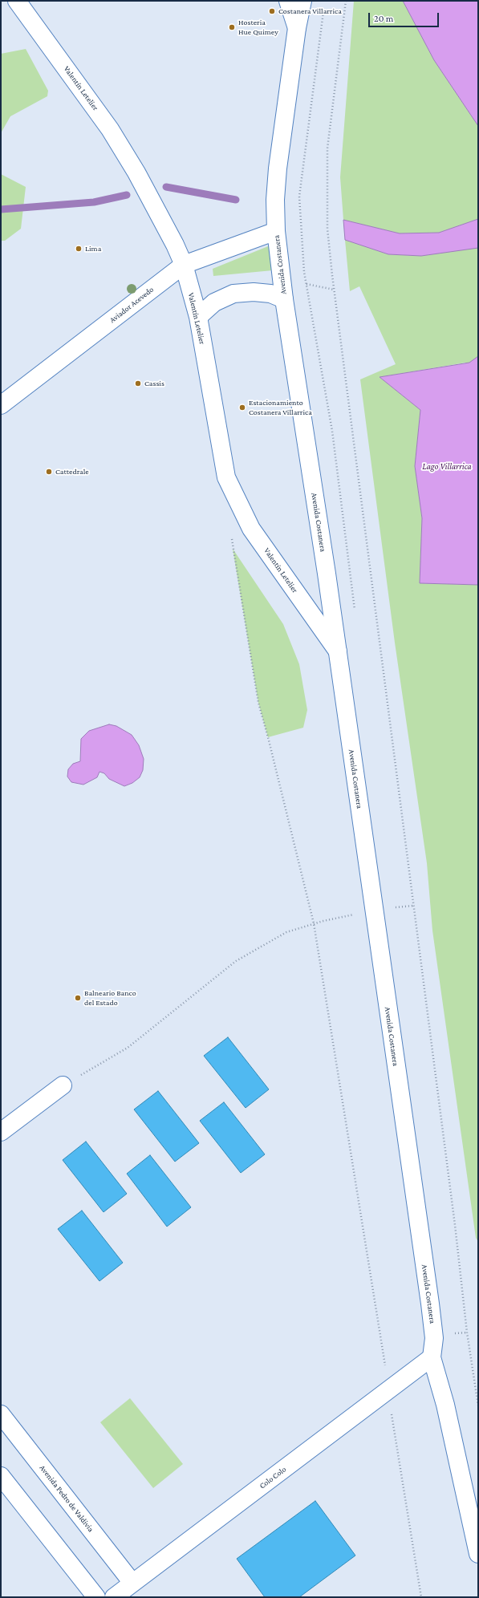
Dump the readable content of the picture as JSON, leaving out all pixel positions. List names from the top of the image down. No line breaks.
{"streets":{"main road":["Valentín Letelier","Avenida Costanera","Aviador Acevedo","Colo Colo","Avenida Pedro de Valdivia"]},"crossings":[["Valentín Letelier","Avenida Costanera"],["Valentín Letelier","Aviador Acevedo"],["Avenida Costanera","Aviador Acevedo"],["Avenida Costanera","Colo Colo"],["Colo Colo","Avenida Pedro de Valdivia"]],"water":["Lago Villarrica"],"places":["Costanera Villarrica","Hosteria Hue Quimey","Lima","Cassis","Estacionamiento Costanera Villarrica","Cattedrale","Balneario Banco del Estado"],"scale_bar":"20 m"}
